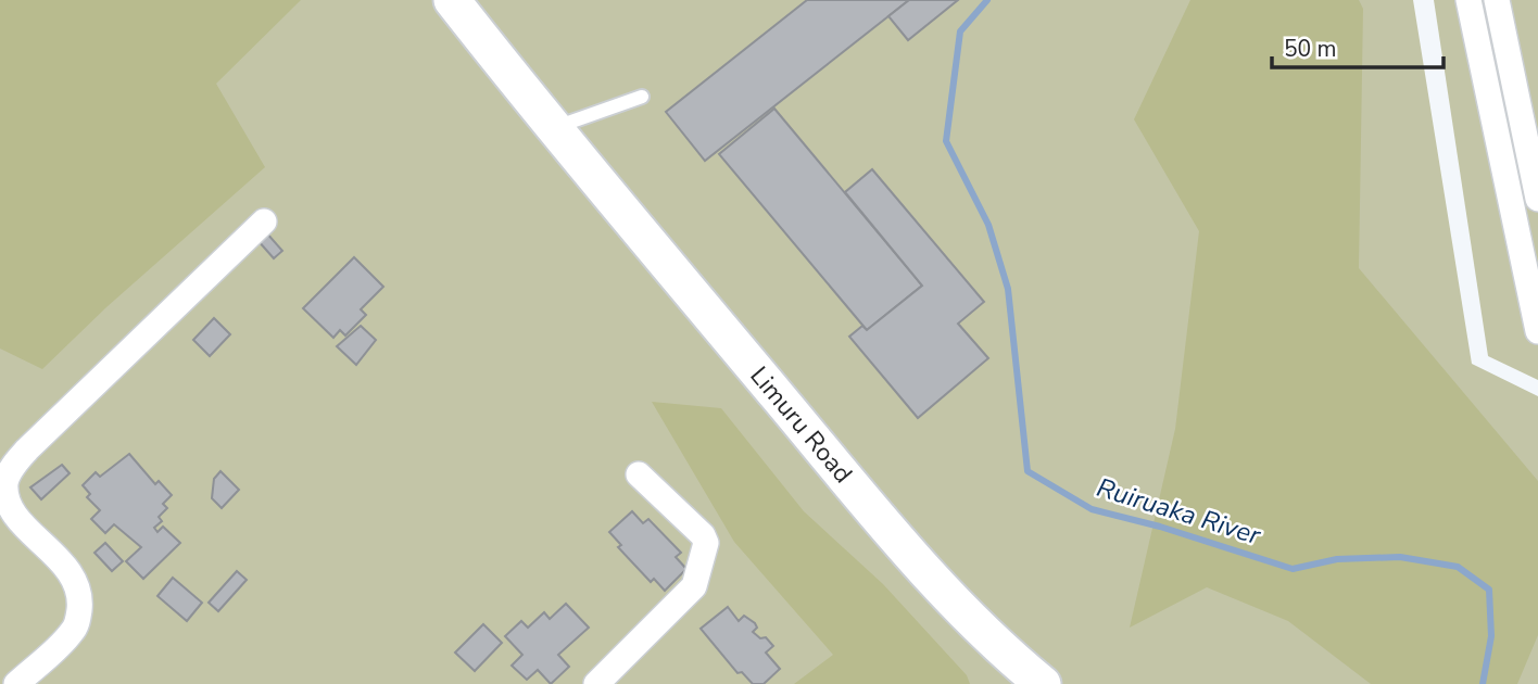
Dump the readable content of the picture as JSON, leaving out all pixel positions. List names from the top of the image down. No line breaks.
{"streets":{"main road":["Limuru Road"]},"water":["Ruiruaka River"],"scale_bar":"50 m"}
